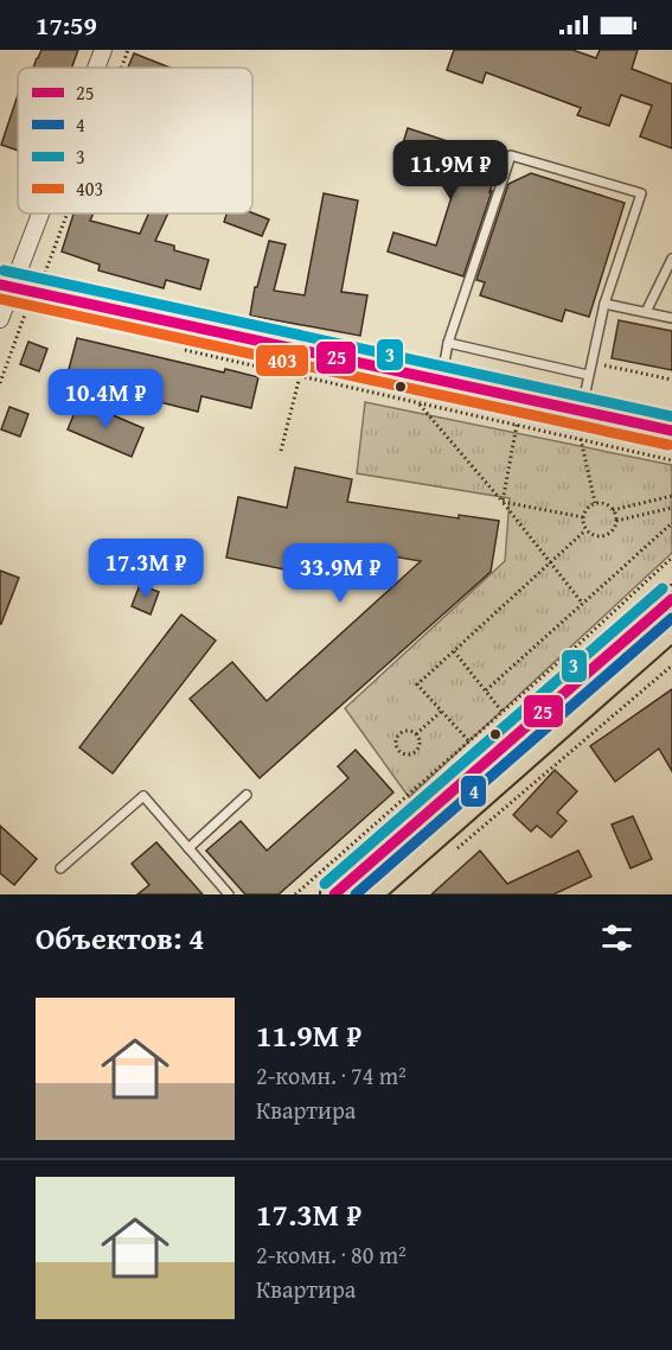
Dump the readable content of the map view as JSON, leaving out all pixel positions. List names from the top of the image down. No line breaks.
{"lines":["transit line 3","transit line 25","transit line 403","transit line 4"],"legend":["25","4","3","403"],"page":{"status":"17:59","price":["11.9M ₽","10.4M ₽","17.3M ₽","33.9M ₽"],"heading":"Объектов: 4","list":[{"name":"11.9M ₽","note":"2-комн. · 74 m² · Квартира"},{"name":"17.3M ₽","note":"2-комн. · 80 m² · Квартира"}]}}
